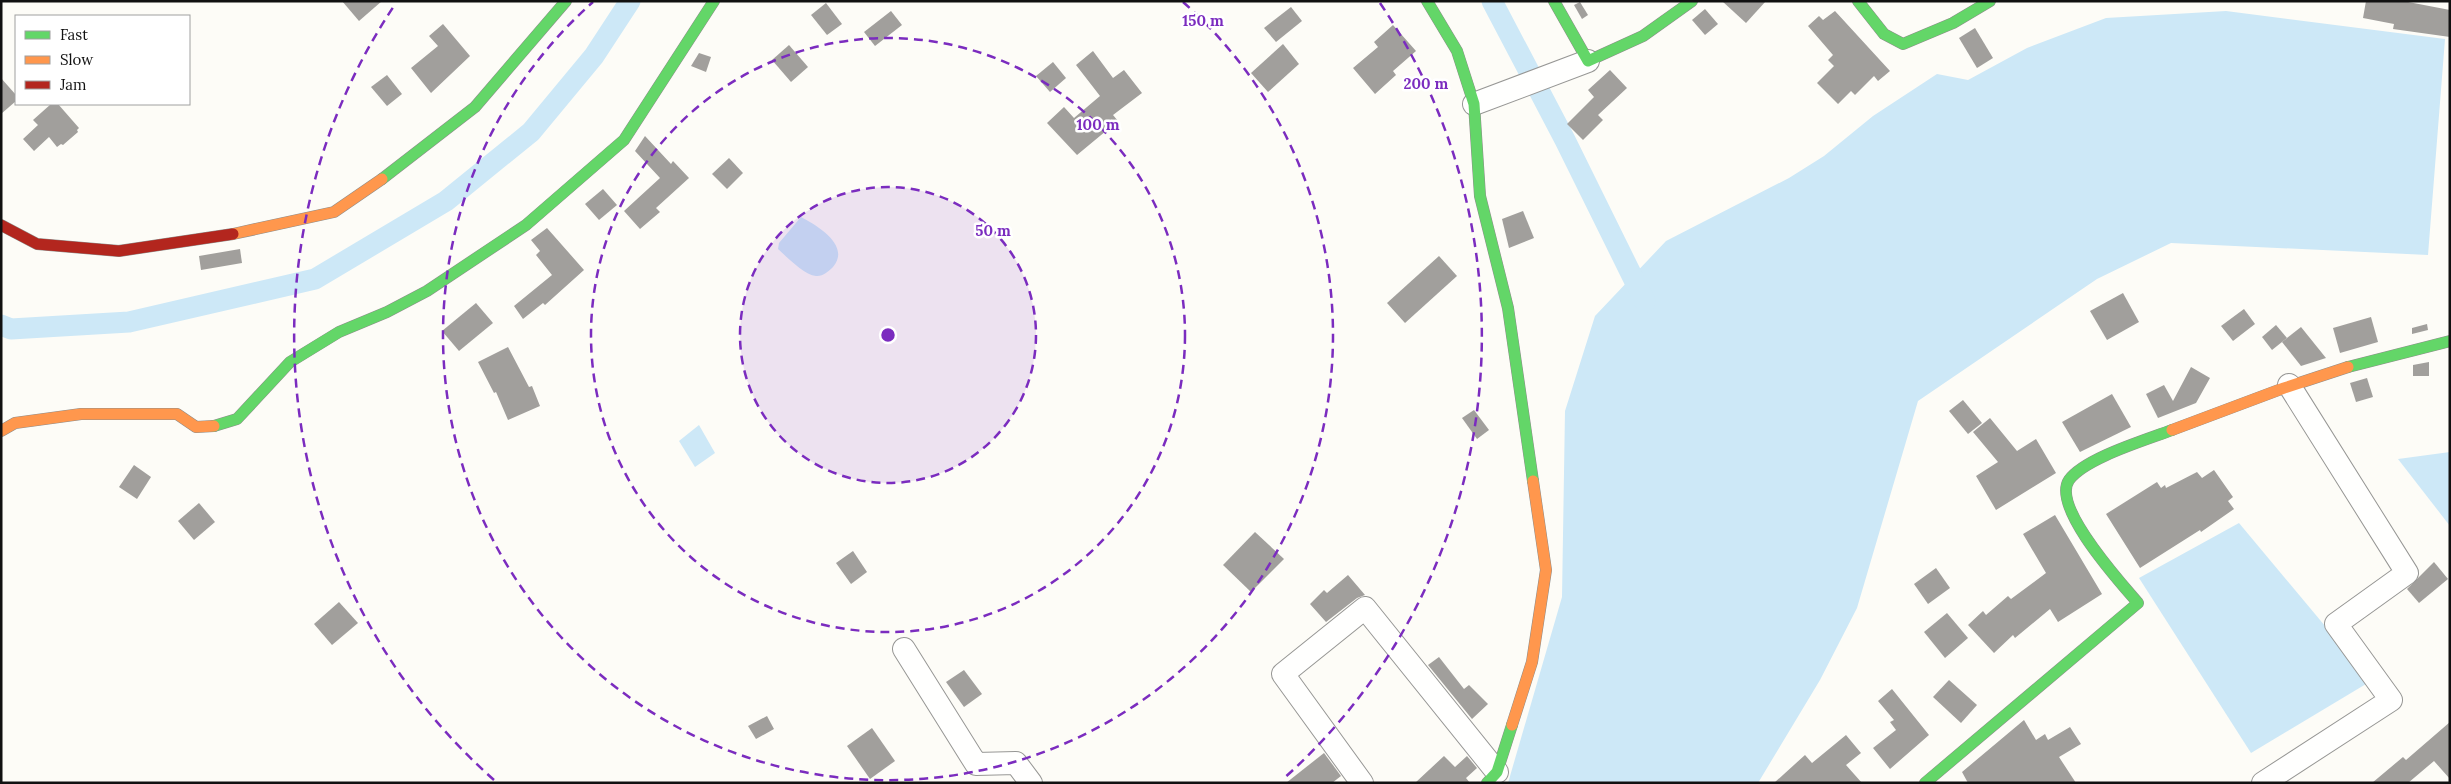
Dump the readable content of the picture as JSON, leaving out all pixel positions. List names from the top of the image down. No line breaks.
{"legend":["Fast","Slow","Jam"],"rings":["150 m","200 m","100 m","50 m"]}
